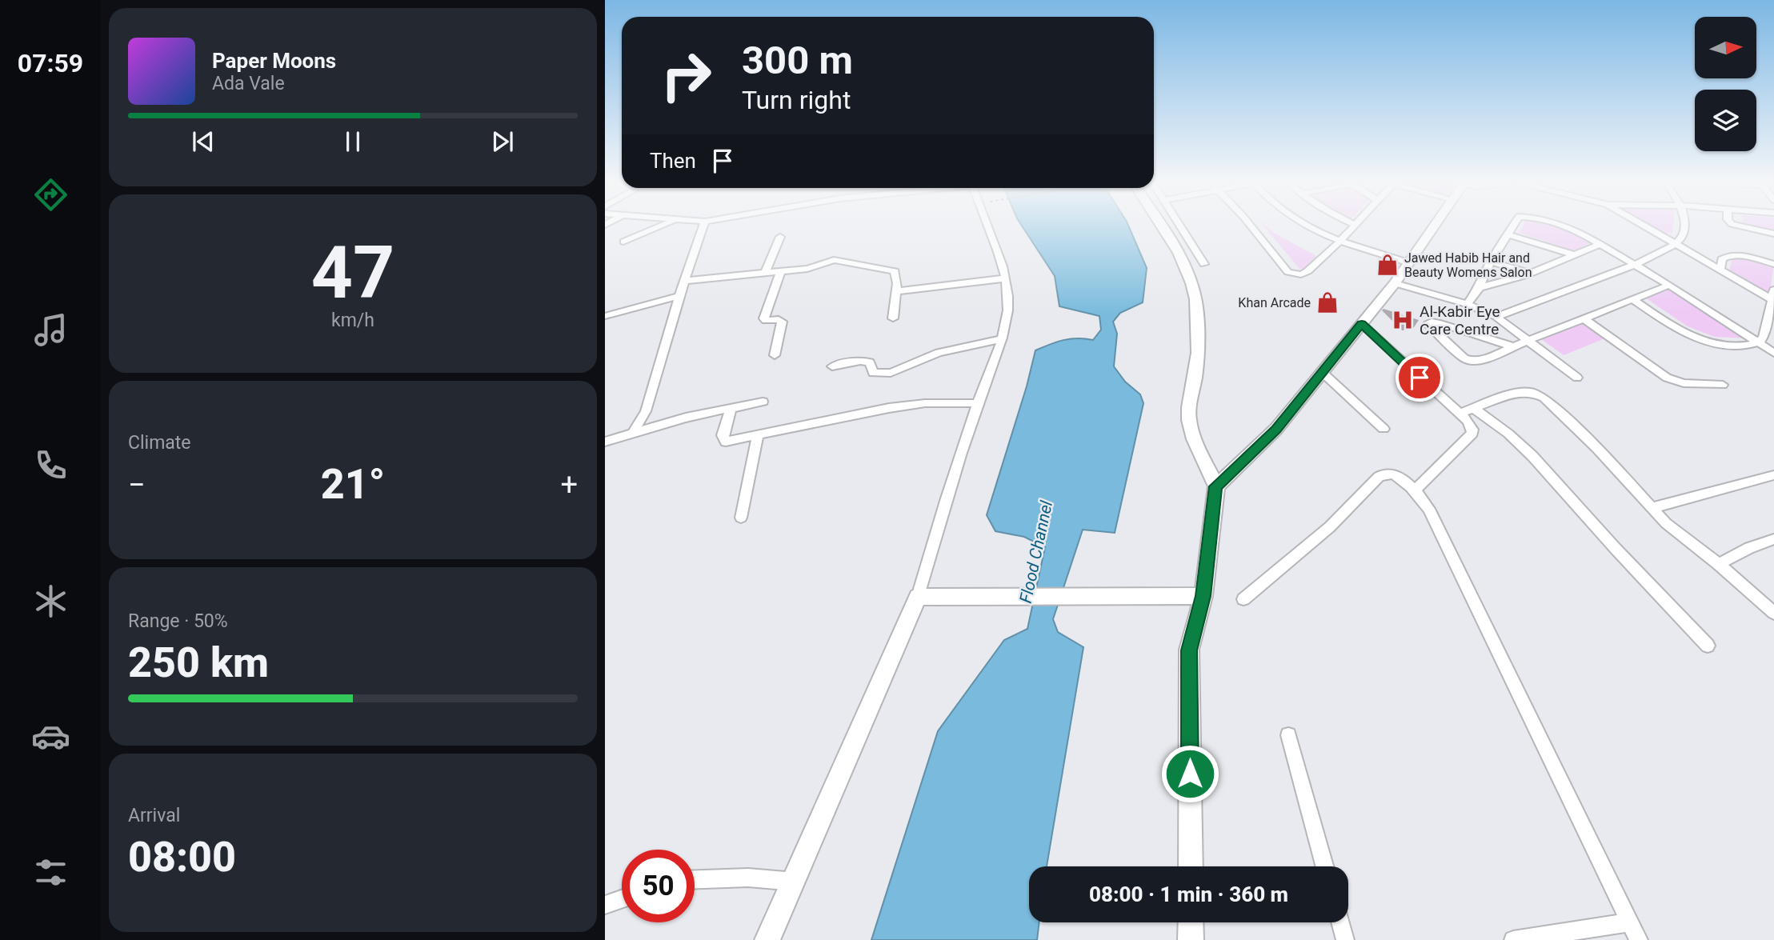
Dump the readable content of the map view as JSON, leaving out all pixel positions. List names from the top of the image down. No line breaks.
{"water":["Flood Channel"],"places":{"shop":["Jawed Habib Hair and Beauty Womens Salon","Khan Arcade"],"hospital":["Al-Kabir Eye Care Centre"]},"north":"right","page":{"tabs":"07:59","turn":["300 m","Turn right"],"song":["Paper Moons","Ada Vale"],"then":"Then","tile":[["47","km/h"],"Climate",["Range · 50%","250 km"],["Arrival","08:00"]],"heat":["−","21°","+"],"limit":"50","trip":"08:00 · 1 min · 360 m"}}
